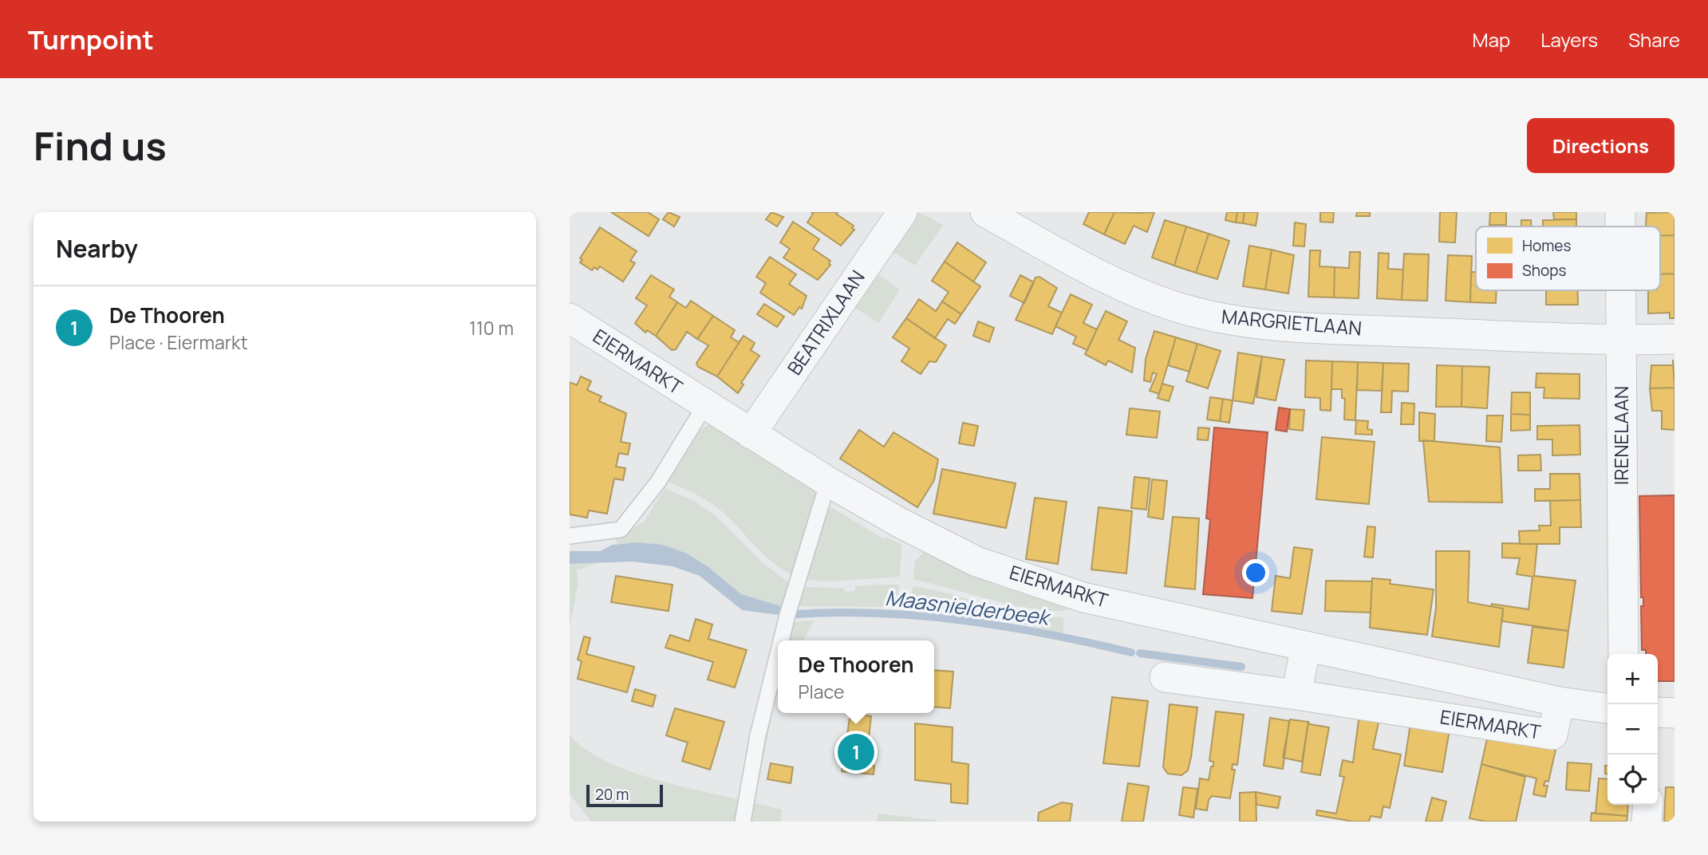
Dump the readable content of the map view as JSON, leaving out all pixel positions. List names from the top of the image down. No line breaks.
{"streets":{"street":["BEATRIXLAAN","MARGRIETLAAN","EIERMARKT","IRENELAAN"]},"crossings":[["BEATRIXLAAN","EIERMARKT"],["MARGRIETLAAN","IRENELAAN"]],"water":["Maasnielderbeek"],"legend":["Homes","Shops"],"scale_bar":"20 m","page":{"header":"Turnpoint","nav":["Map","Layers","Share"],"buttons":"Directions","title":"Find us","heading":"Nearby","list":[{"mark":"1","name":"De Thooren","note":"Place · Eiermarkt","value":"110 m"}],"popup":["De Thooren","Place"],"map_buttons":["+","−"],"pins":"1","scale":"20 m"}}
